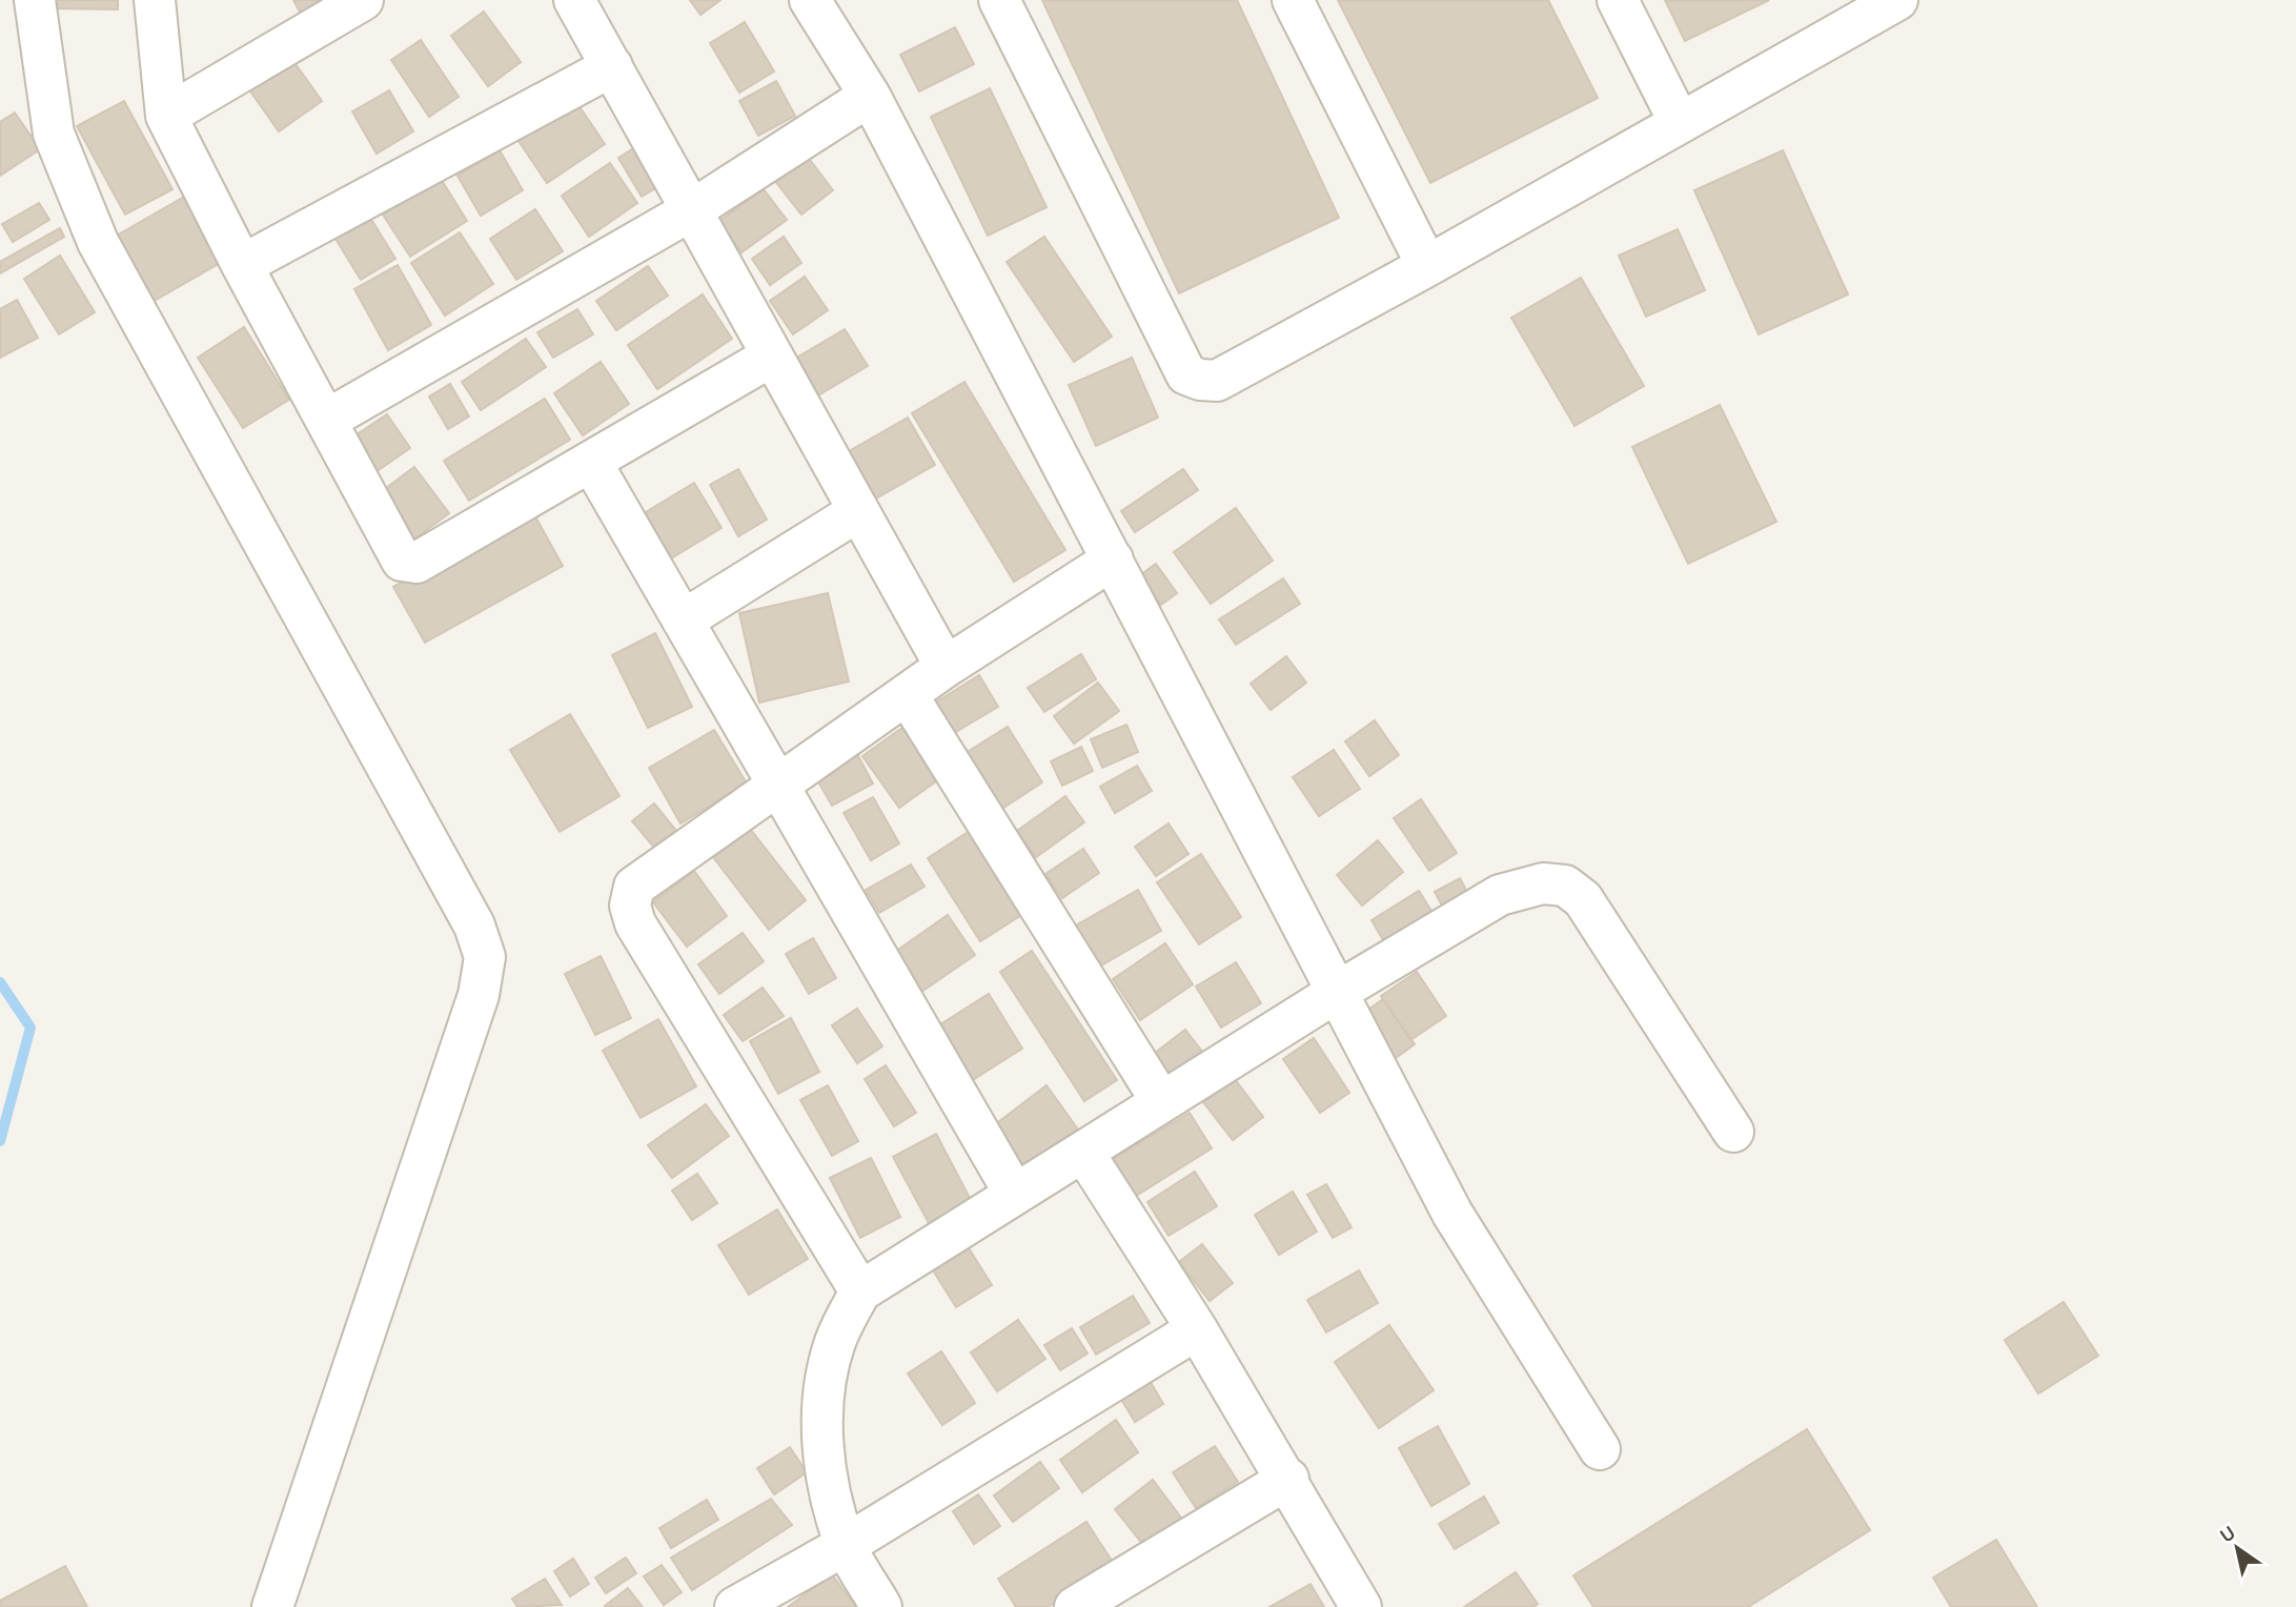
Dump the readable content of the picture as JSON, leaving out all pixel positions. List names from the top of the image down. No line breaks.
{"north":"top left"}
